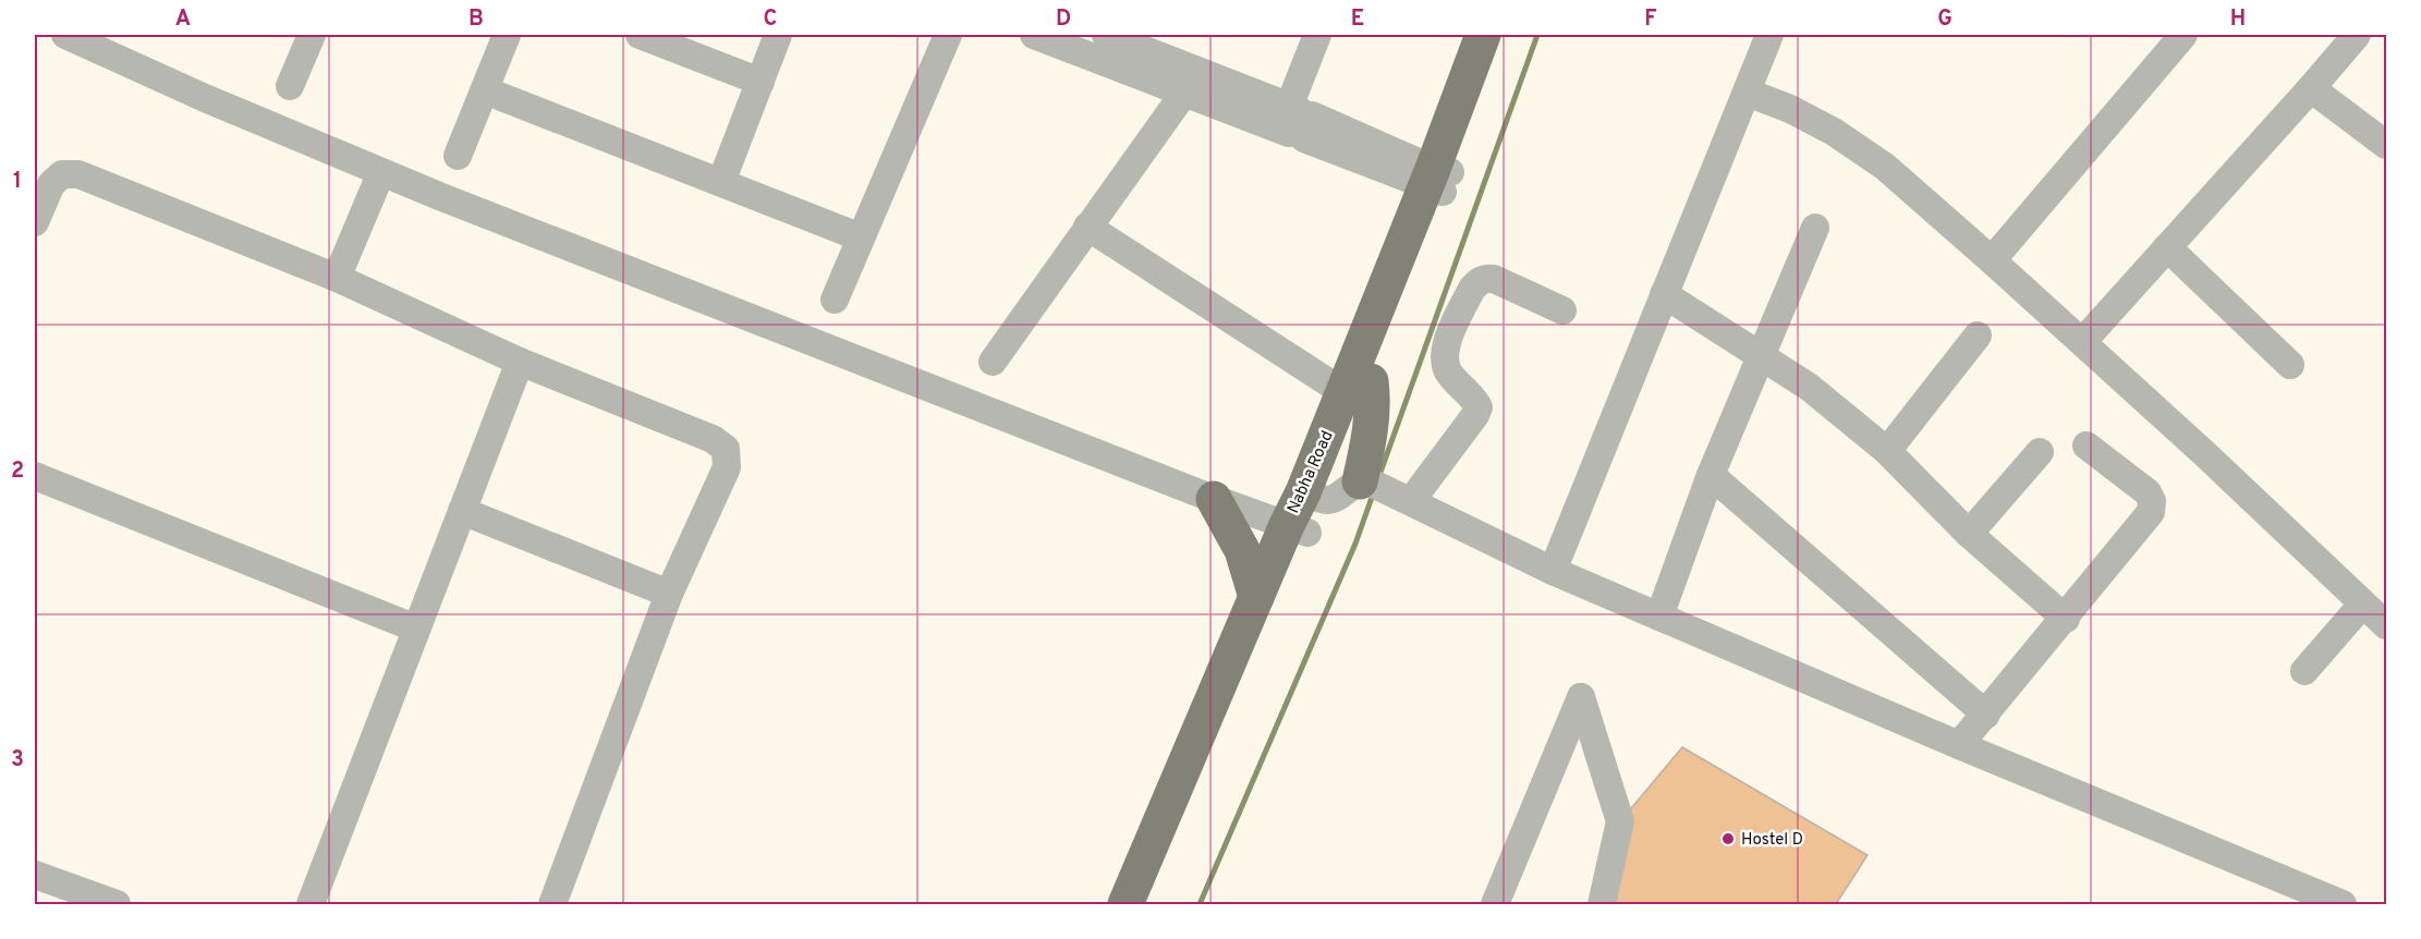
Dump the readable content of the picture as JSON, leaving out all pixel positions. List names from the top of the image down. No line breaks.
{"streets":{"main road":["Nabha Road"]},"places":["Hostel D"],"grid":{"columns":["A","B","C","D","E","F","G","H"],"rows":["1","2","3"]}}
